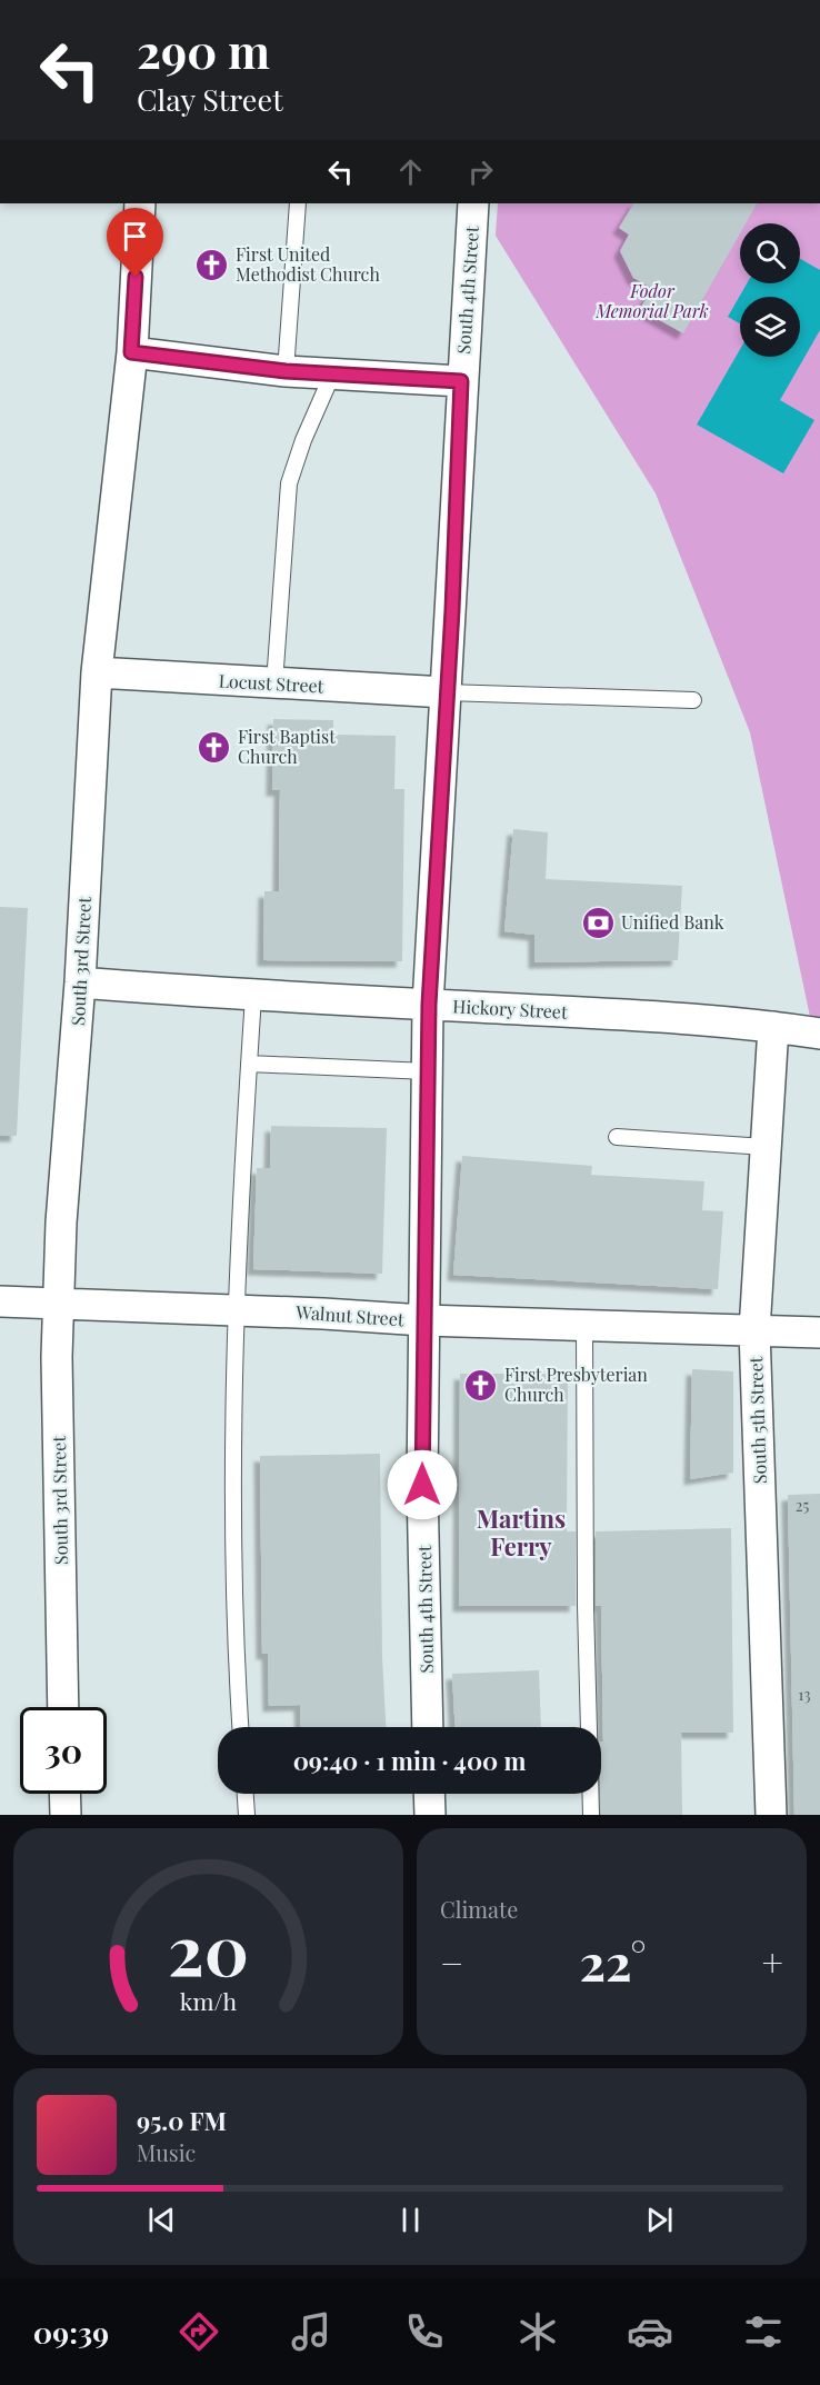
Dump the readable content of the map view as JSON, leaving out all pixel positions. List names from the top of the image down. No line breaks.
{"streets":{"street":["South 4th Street","Locust Street","South 3rd Street","Hickory Street","Walnut Street","South 5th Street"]},"crossings":[["South 4th Street","Locust Street"],["South 4th Street","Hickory Street"],["South 4th Street","Walnut Street"],["Locust Street","South 3rd Street"],["South 3rd Street","Hickory Street"],["South 3rd Street","Walnut Street"],["Hickory Street","South 5th Street"],["Walnut Street","South 5th Street"]],"districts":["Martins Ferry"],"parks":["Fodor Memorial Park"],"places":{"church":["First United Methodist Church","First Baptist Church","First Presbyterian Church"],"bank":["Unified Bank"]},"house_numbers":["25","13"],"page":{"turn":["290 m","Clay Street"],"limit":"30","trip":"09:40 · 1 min · 400 m","tile":"Climate","heat":["−","22°","+"],"song":["95.0 FM","Music"],"tabs":"09:39","gauge":["20","km/h"]}}
